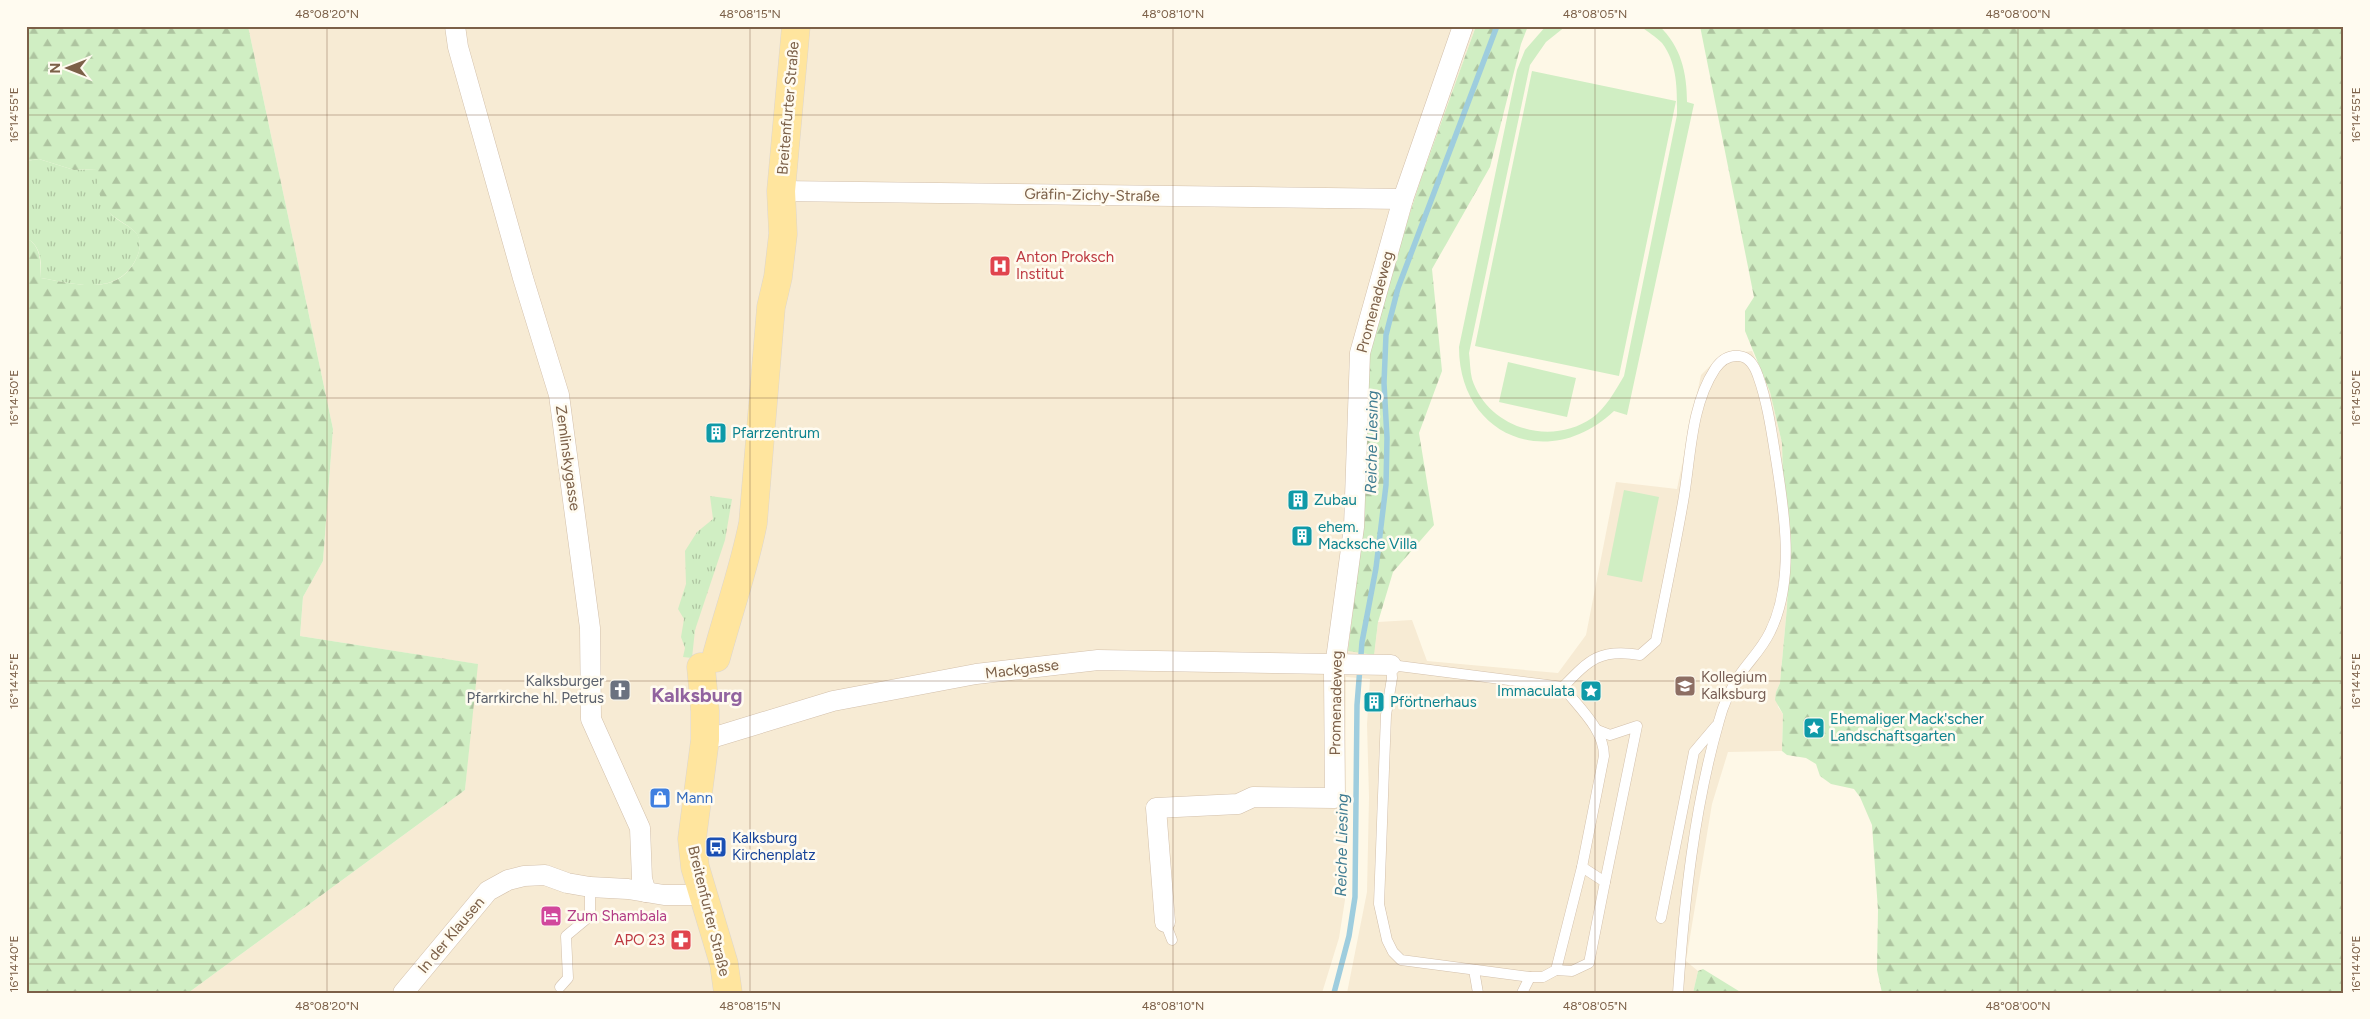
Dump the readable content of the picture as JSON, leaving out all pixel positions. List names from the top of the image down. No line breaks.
{"streets":{"main road":["Breitenfurter Straße"],"street":["Gräfin-Zichy-Straße","Promenadeweg","Zemlinskygasse","Mackgasse","In der Klausen"]},"crossings":[["Breitenfurter Straße","Gräfin-Zichy-Straße"],["Breitenfurter Straße","Mackgasse"],["Breitenfurter Straße","In der Klausen"],["Gräfin-Zichy-Straße","Promenadeweg"],["Promenadeweg","Mackgasse"],["Zemlinskygasse","In der Klausen"]],"districts":["Kalksburg"],"water":["Reiche Liesing"],"places":{"hospital":["Anton Proksch Institut"],"building":["Pfarrzentrum","Zubau","ehem. Macksche Villa","Pförtnerhaus"],"school or university":["Kollegium Kalksburg"],"church":["Kalksburger Pfarrkirche hl. Petrus"],"place":["Immaculata","Ehemaliger Mack'scher Landschaftsgarten"],"shop":["Mann"],"bus stop":["Kalksburg Kirchenplatz"],"hotel":["Zum Shambala"],"pharmacy":["APO 23"]},"north":"left","coordinates":["48°08'20\"N","48°08'15\"N","48°08'10\"N","48°08'05\"N","48°08'00\"N","16°14'55\"E","16°14'50\"E","16°14'45\"E","16°14'40\"E"]}
